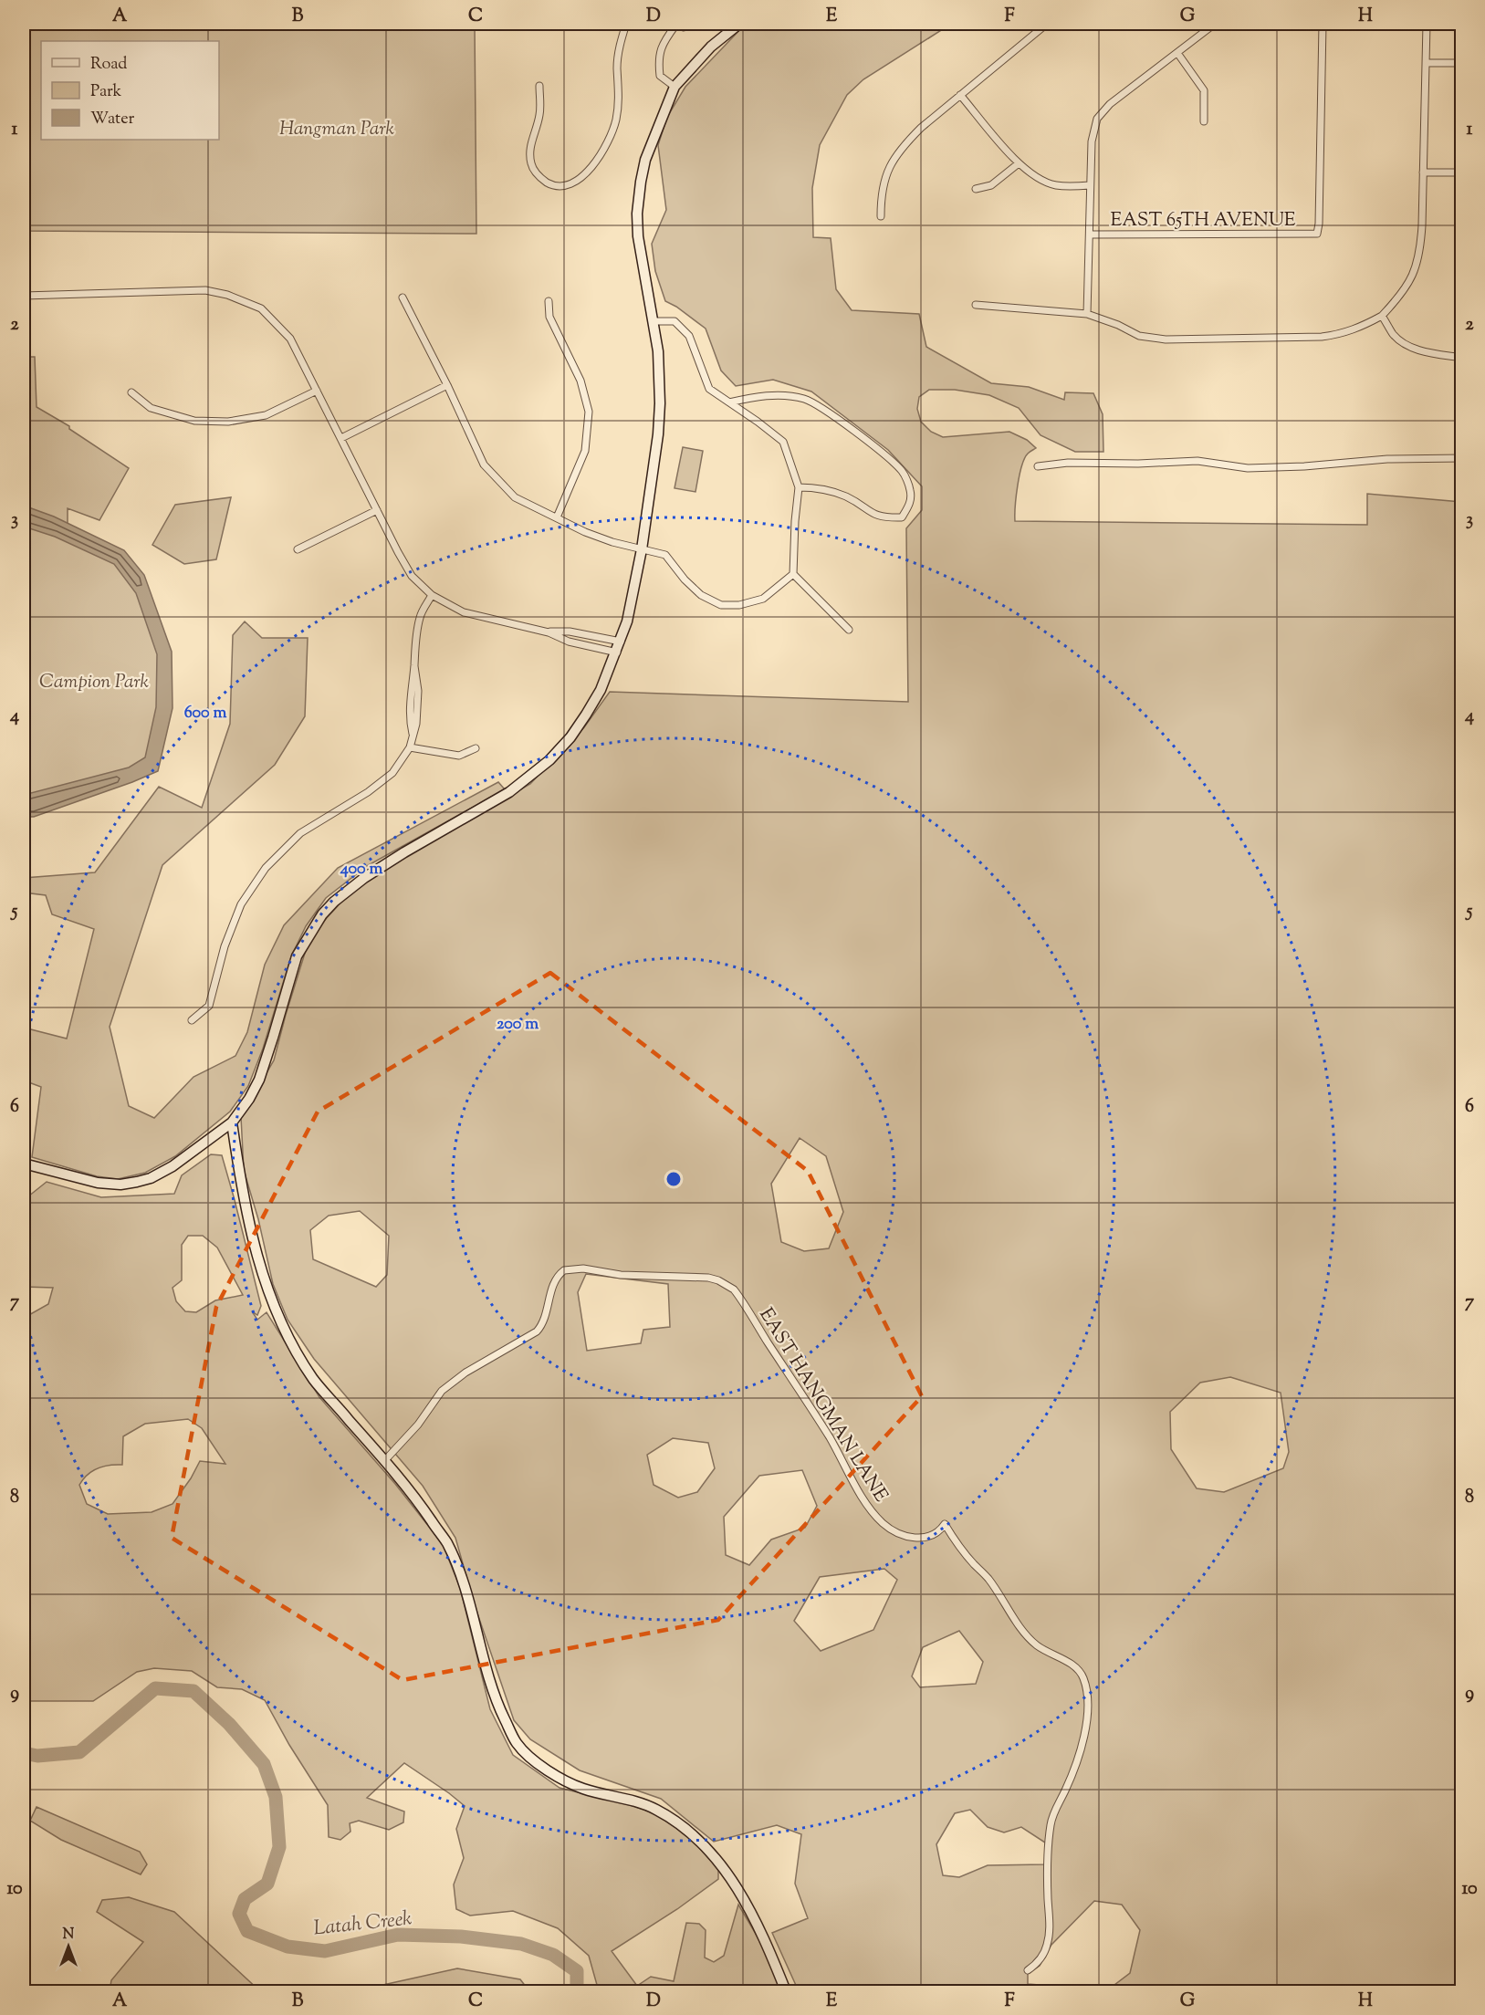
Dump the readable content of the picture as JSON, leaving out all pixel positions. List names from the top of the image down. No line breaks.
{"streets":{"street":["EAST 65TH AVENUE","EAST HANGMAN LANE"]},"water":["Latah Creek"],"parks":["Hangman Park","Campion Park"],"legend":["Road","Park","Water"],"north":"top","grid":{"columns":["A","B","C","D","E","F","G","H"],"rows":["1","2","3","4","5","6","7","8","9","10"]},"rings":["600 m","400 m","200 m"]}
